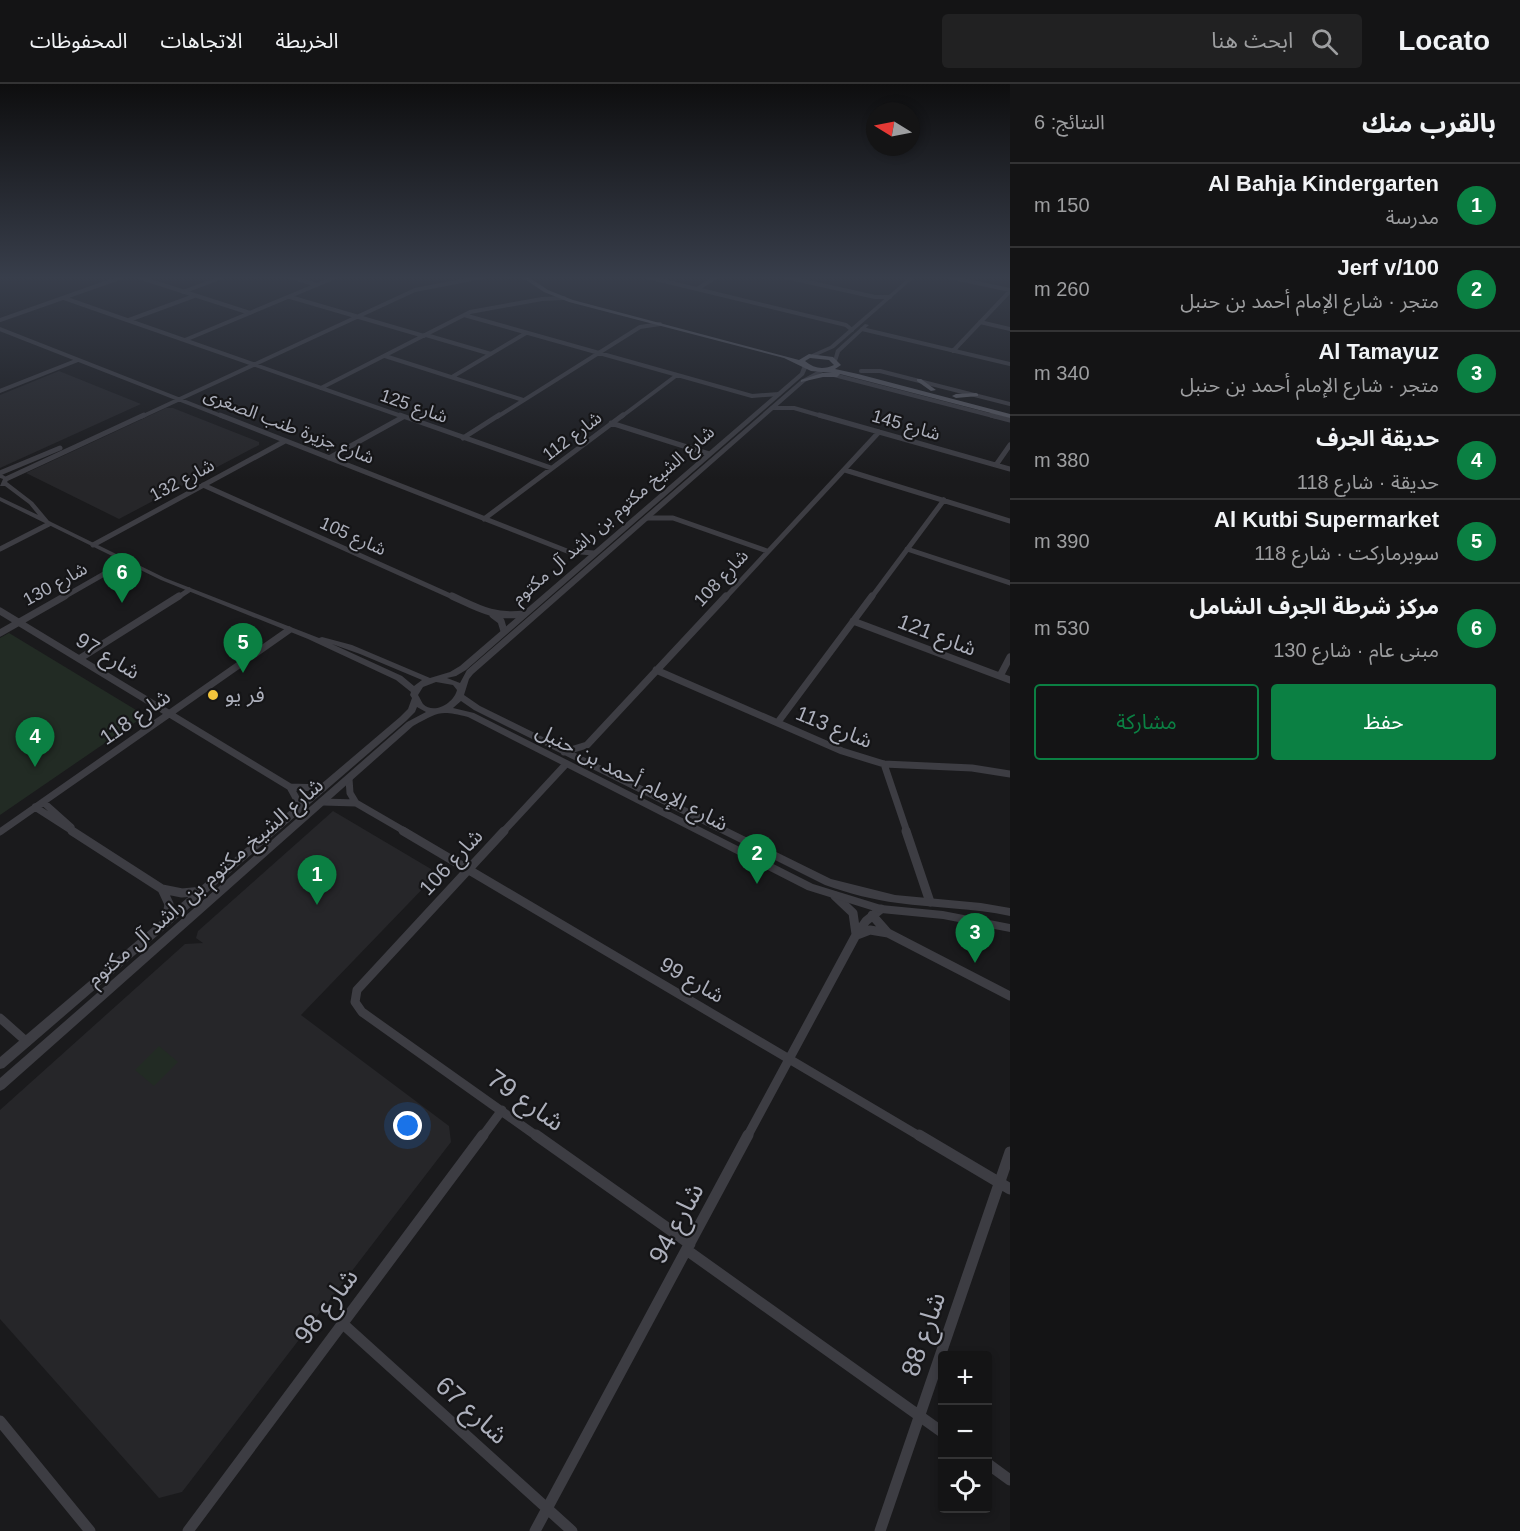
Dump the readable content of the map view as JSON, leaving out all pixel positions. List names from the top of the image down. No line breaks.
{"streets":{"street":["شارع 125","شارع 145","شارع جزيرة طنب الصغرى","شارع 112","شارع 132","شارع الشيخ مكتوم بن راشد آل مكتوم","شارع 105","شارع 108","شارع 130","شارع 121","شارع 97","شارع 118","شارع 113","شارع الإمام أحمد بن حنبل","شارع 106","شارع 99","شارع 79","شارع 94","شارع 98","شارع 88","شارع 67"]},"crossings":[["شارع 125","شارع 112"],["شارع 145","شارع الشيخ مكتوم بن راشد آل مكتوم"],["شارع 145","شارع 108"],["شارع جزيرة طنب الصغرى","شارع 112"],["شارع جزيرة طنب الصغرى","شارع 132"],["شارع جزيرة طنب الصغرى","شارع الشيخ مكتوم بن راشد آل مكتوم"],["شارع 132","شارع 105"],["شارع الشيخ مكتوم بن راشد آل مكتوم","شارع 105"],["شارع الشيخ مكتوم بن راشد آل مكتوم","شارع 97"],["شارع الشيخ مكتوم بن راشد آل مكتوم","شارع الإمام أحمد بن حنبل"],["شارع الشيخ مكتوم بن راشد آل مكتوم","شارع 99"],["شارع 108","شارع 113"],["شارع 130","شارع 97"],["شارع 97","شارع 118"],["شارع الإمام أحمد بن حنبل","شارع 106"],["شارع الإمام أحمد بن حنبل","شارع 94"],["شارع 106","شارع 99"],["شارع 106","شارع 79"],["شارع 99","شارع 94"],["شارع 99","شارع 88"],["شارع 79","شارع 94"],["شارع 79","شارع 98"],["شارع 79","شارع 88"],["شارع 94","شارع 67"],["شارع 98","شارع 67"]],"places":["فر يو"],"north":"left","page":{"header":"Locato","search":"ابحث هنا","nav":["الخريطة","الاتجاهات","المحفوظات"],"heading":["بالقرب منك","النتائج: 6"],"list":[{"mark":"1","name":"Al Bahja Kindergarten","note":"مدرسة","value":"150 m"},{"mark":"2","name":"Jerf v/100","note":"متجر · شارع الإمام أحمد بن حنبل","value":"260 m"},{"mark":"3","name":"Al Tamayuz","note":"متجر · شارع الإمام أحمد بن حنبل","value":"340 m"},{"mark":"4","name":"حديقة الجرف","note":"حديقة · شارع 118","value":"380 m"},{"mark":"5","name":"Al Kutbi Supermarket","note":"سوبرماركت · شارع 118","value":"390 m"},{"mark":"6","name":"مركز شرطة الجرف الشامل","note":"مبنى عام · شارع 130","value":"530 m"}],"pins":["6","5","4","2","1","3"],"buttons":["حفظ","مشاركة"],"map_buttons":["+","−"]}}
